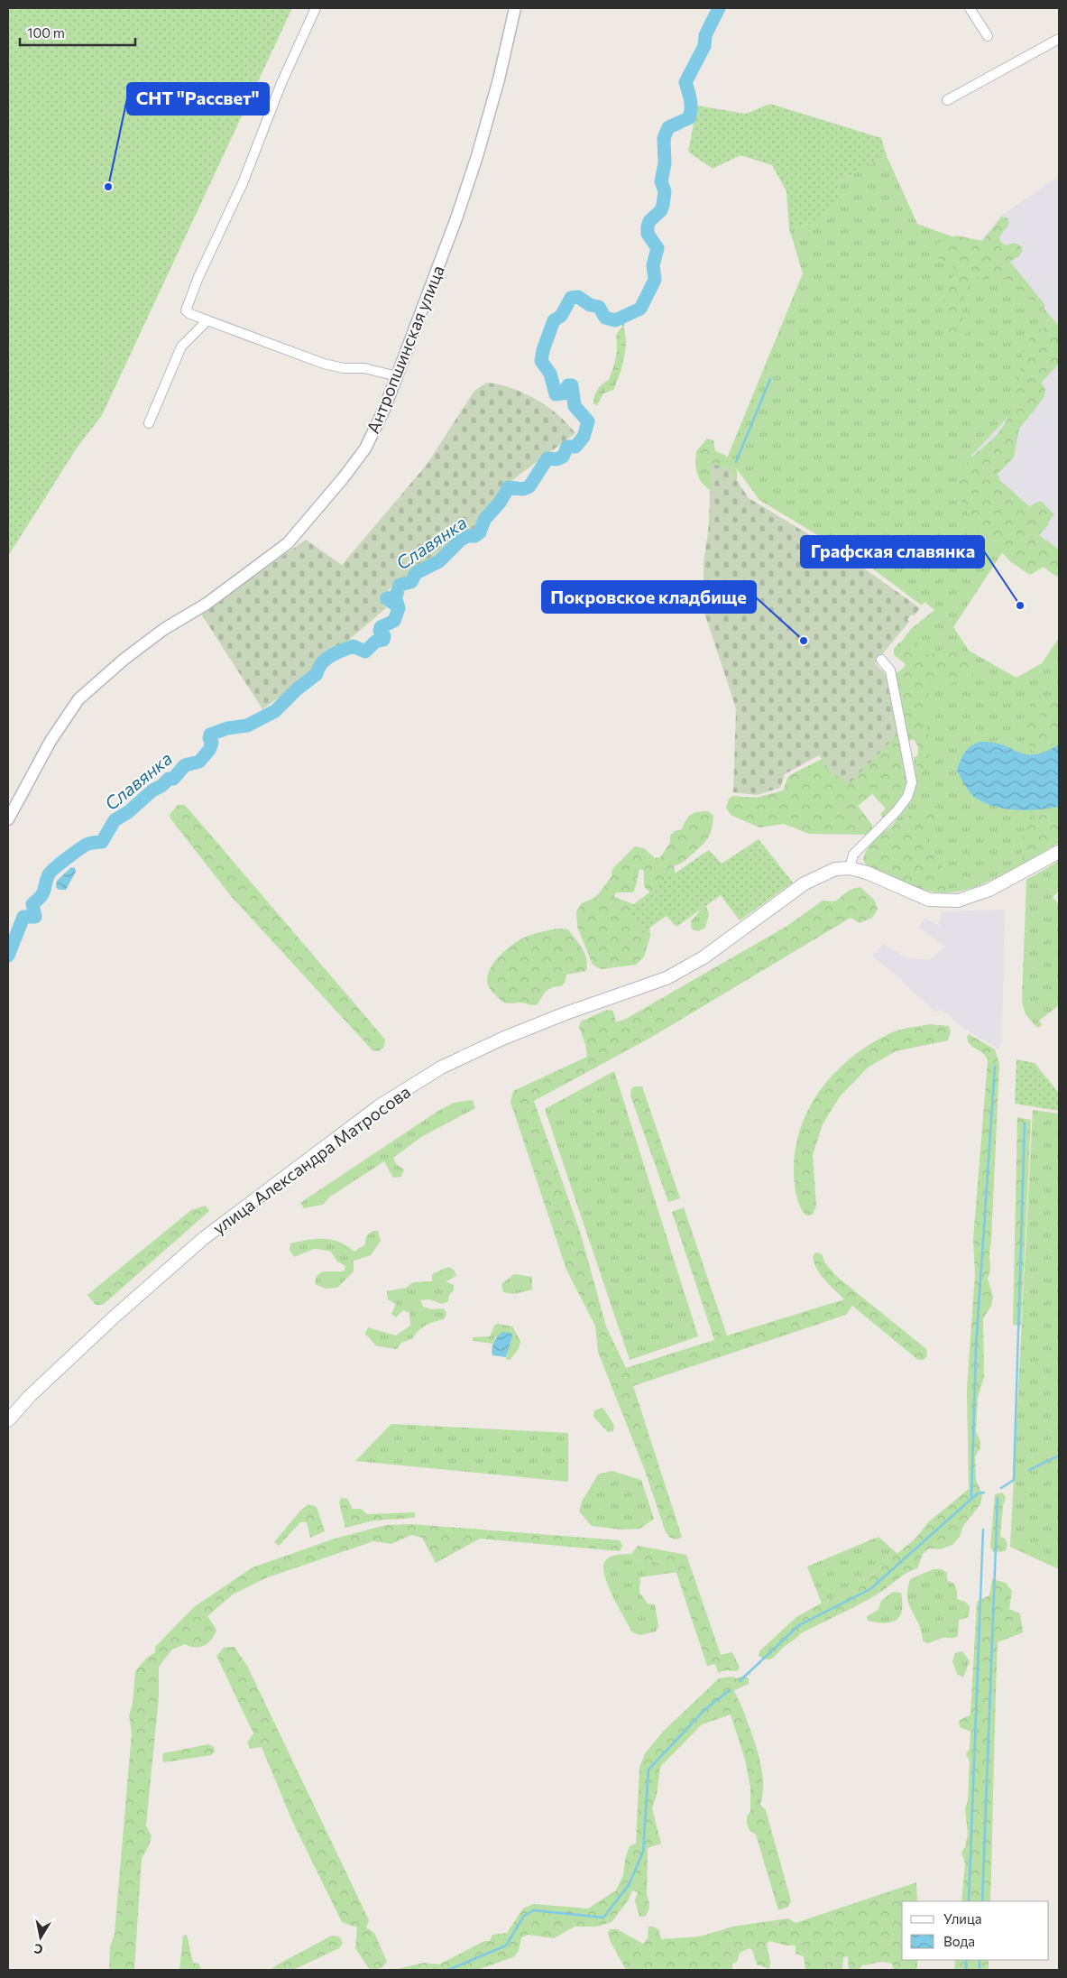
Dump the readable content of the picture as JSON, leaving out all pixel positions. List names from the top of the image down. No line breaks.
{"streets":{"main road":["улица Александра Матросова"],"street":["Антропшинская улица"]},"water":["Славянка"],"places":["СНТ \"Рассвет\"","Графская славянка","Покровское кладбище"],"legend":["Улица","Вода"],"scale_bar":"100 m","north":"bottom"}
